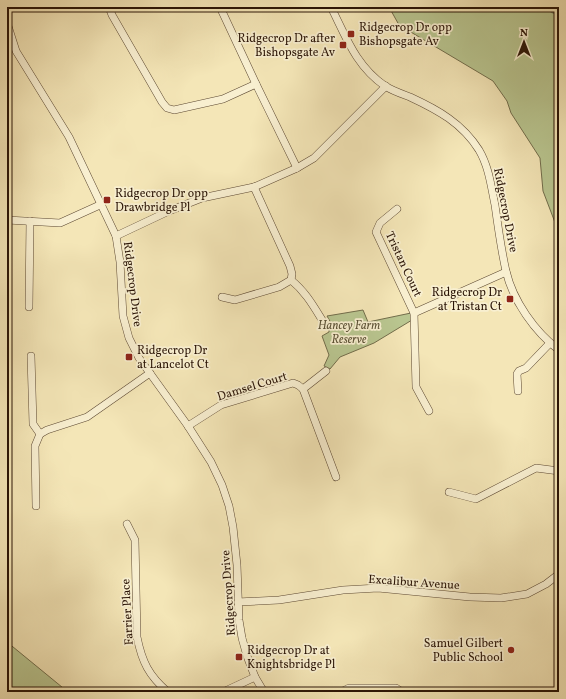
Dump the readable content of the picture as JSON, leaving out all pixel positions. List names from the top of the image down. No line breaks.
{"streets":{"street":["Ridgecrop Drive","Tristan Court","Damsel Court","Excalibur Avenue","Farrier Place"]},"crossings":[["Ridgecrop Drive","Tristan Court"],["Ridgecrop Drive","Damsel Court"],["Ridgecrop Drive","Excalibur Avenue"]],"parks":["Hancey Farm Reserve"],"places":{"transit":["Ridgecrop Dr opp Bishopsgate Av","Ridgecrop Dr after Bishopsgate Av","Ridgecrop Dr opp Drawbridge Pl","Ridgecrop Dr at Tristan Ct","Ridgecrop Dr at Lancelot Ct","Ridgecrop Dr at Knightsbridge Pl"],"other":["Samuel Gilbert Public School"]},"north":"top"}
